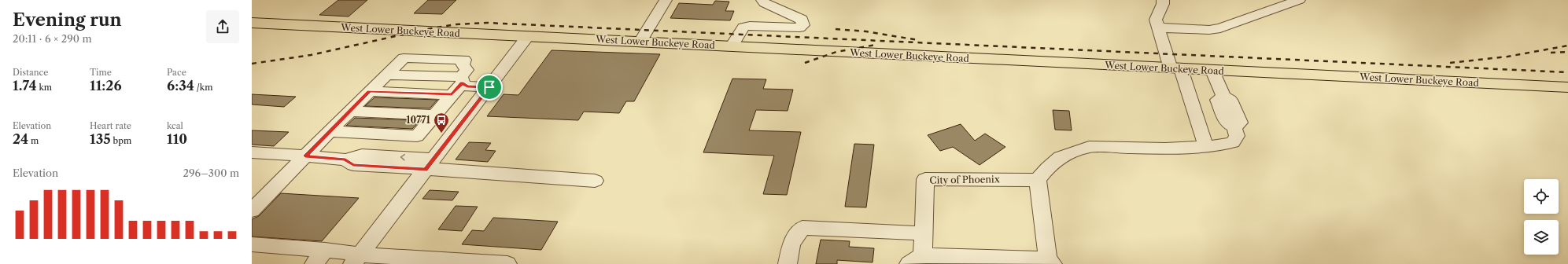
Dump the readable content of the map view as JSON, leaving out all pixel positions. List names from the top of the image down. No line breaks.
{"streets":{"main road":["West Lower Buckeye Road"],"street":["City of Phoenix"]},"places":{"bus stop":["10771"]},"page":{"heading":["Evening run","20:11 · 6 × 290 m"],"stats":[["Distance","1.74 km"],["Time","11:26"],["Pace","6:34 /km"],["Elevation","24 m"],["Heart rate","135 bpm"],["kcal","110"]],"chart":["Elevation","296–300 m"]}}
